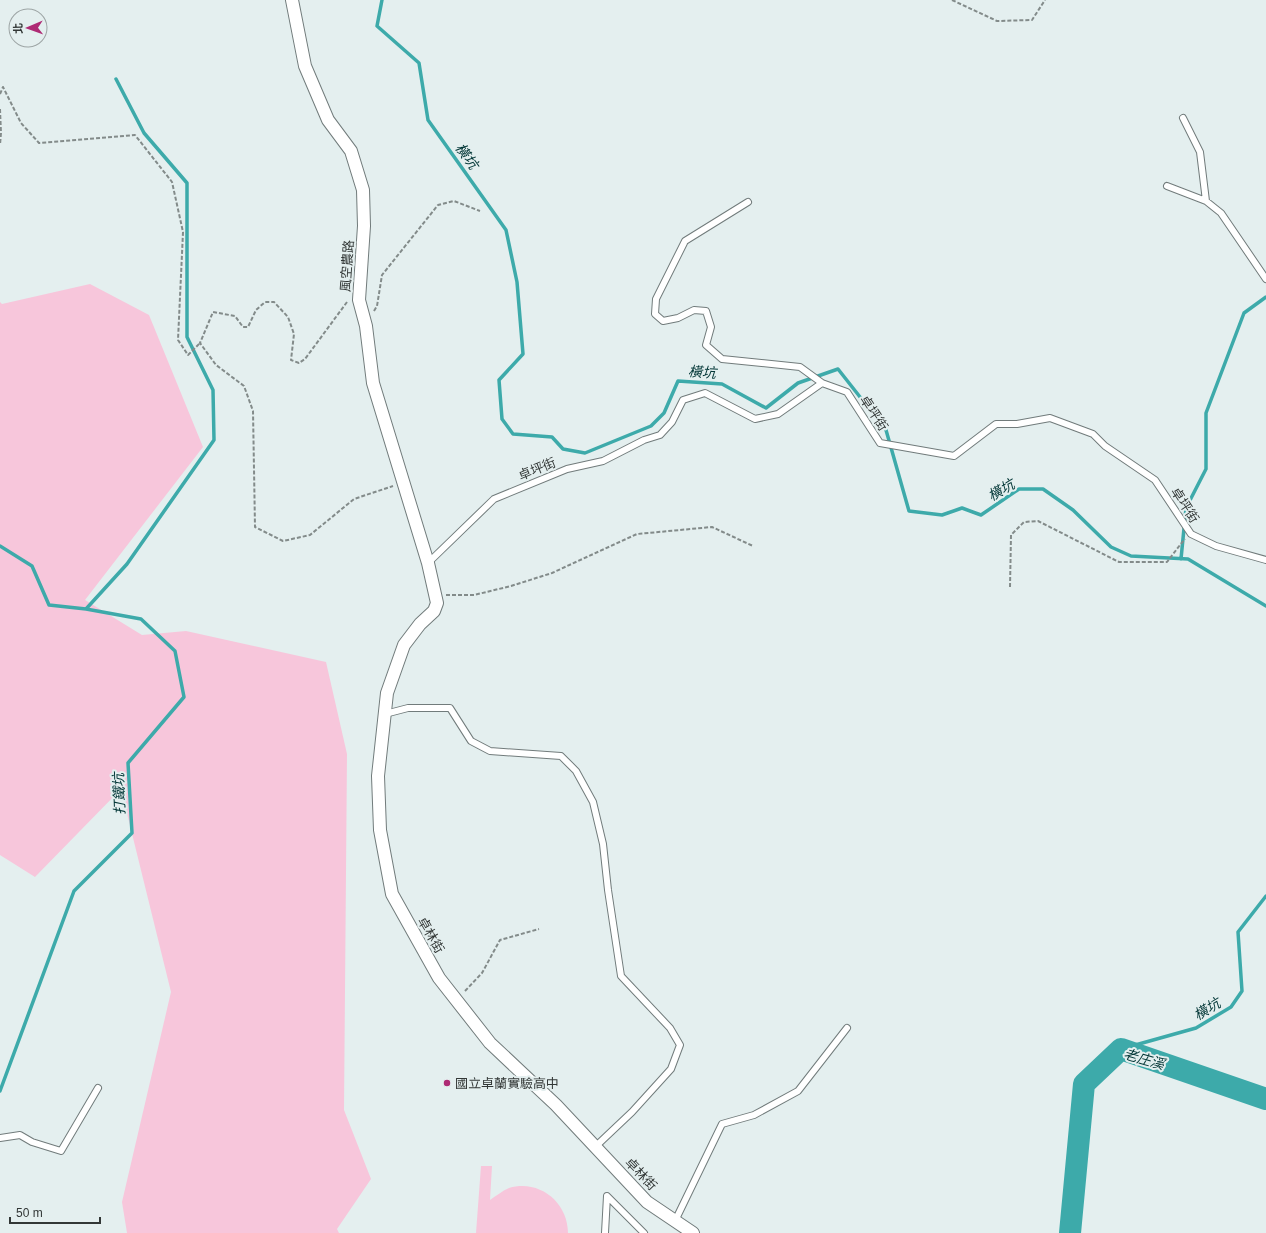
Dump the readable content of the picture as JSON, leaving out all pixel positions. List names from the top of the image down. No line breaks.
{"streets":{"street":["風空農路","卓林街"],"lane":["卓坪街"]},"crossings":[["風空農路","卓坪街"],["風空農路","卓林街"],["卓坪街","卓林街"]],"water":["橫坑","打鐵坑","老庄溪"],"places":["國立卓蘭實驗高中"],"scale_bar":"50 m","north":"left"}
